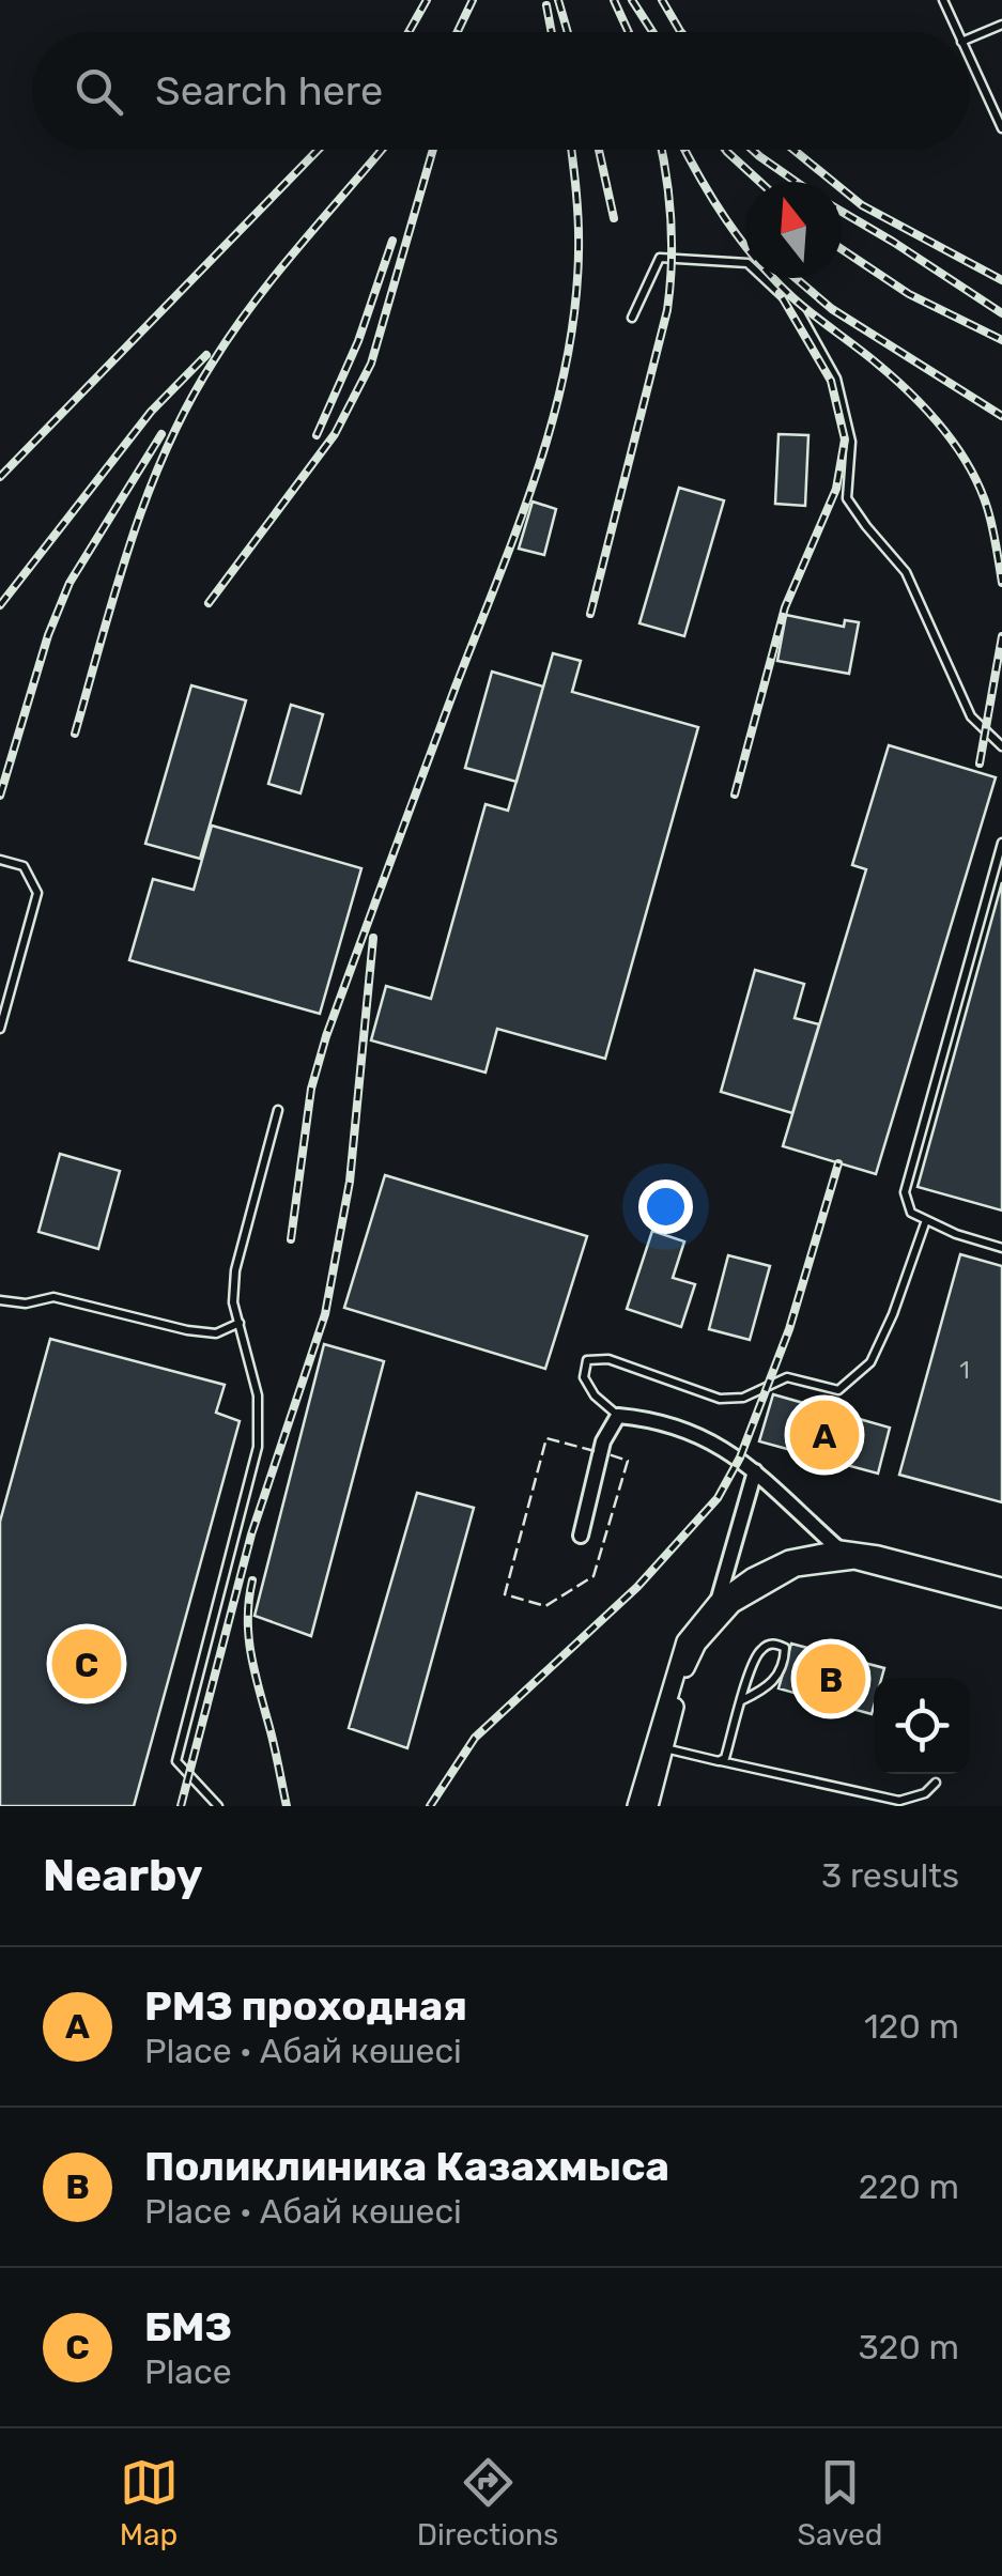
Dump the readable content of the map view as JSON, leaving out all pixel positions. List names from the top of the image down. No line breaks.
{"house_numbers":["1"],"north":"top","page":{"search":"Search here","pins":["A","C","B"],"heading":["Nearby","3 results"],"list":[{"mark":"A","name":"РМЗ проходная","note":"Place · Абай көшесі","value":"120 m"},{"mark":"B","name":"Поликлиника Казахмыса","note":"Place · Абай көшесі","value":"220 m"},{"mark":"C","name":"БМЗ","note":"Place","value":"320 m"}],"nav":["Map","Directions","Saved"]}}
